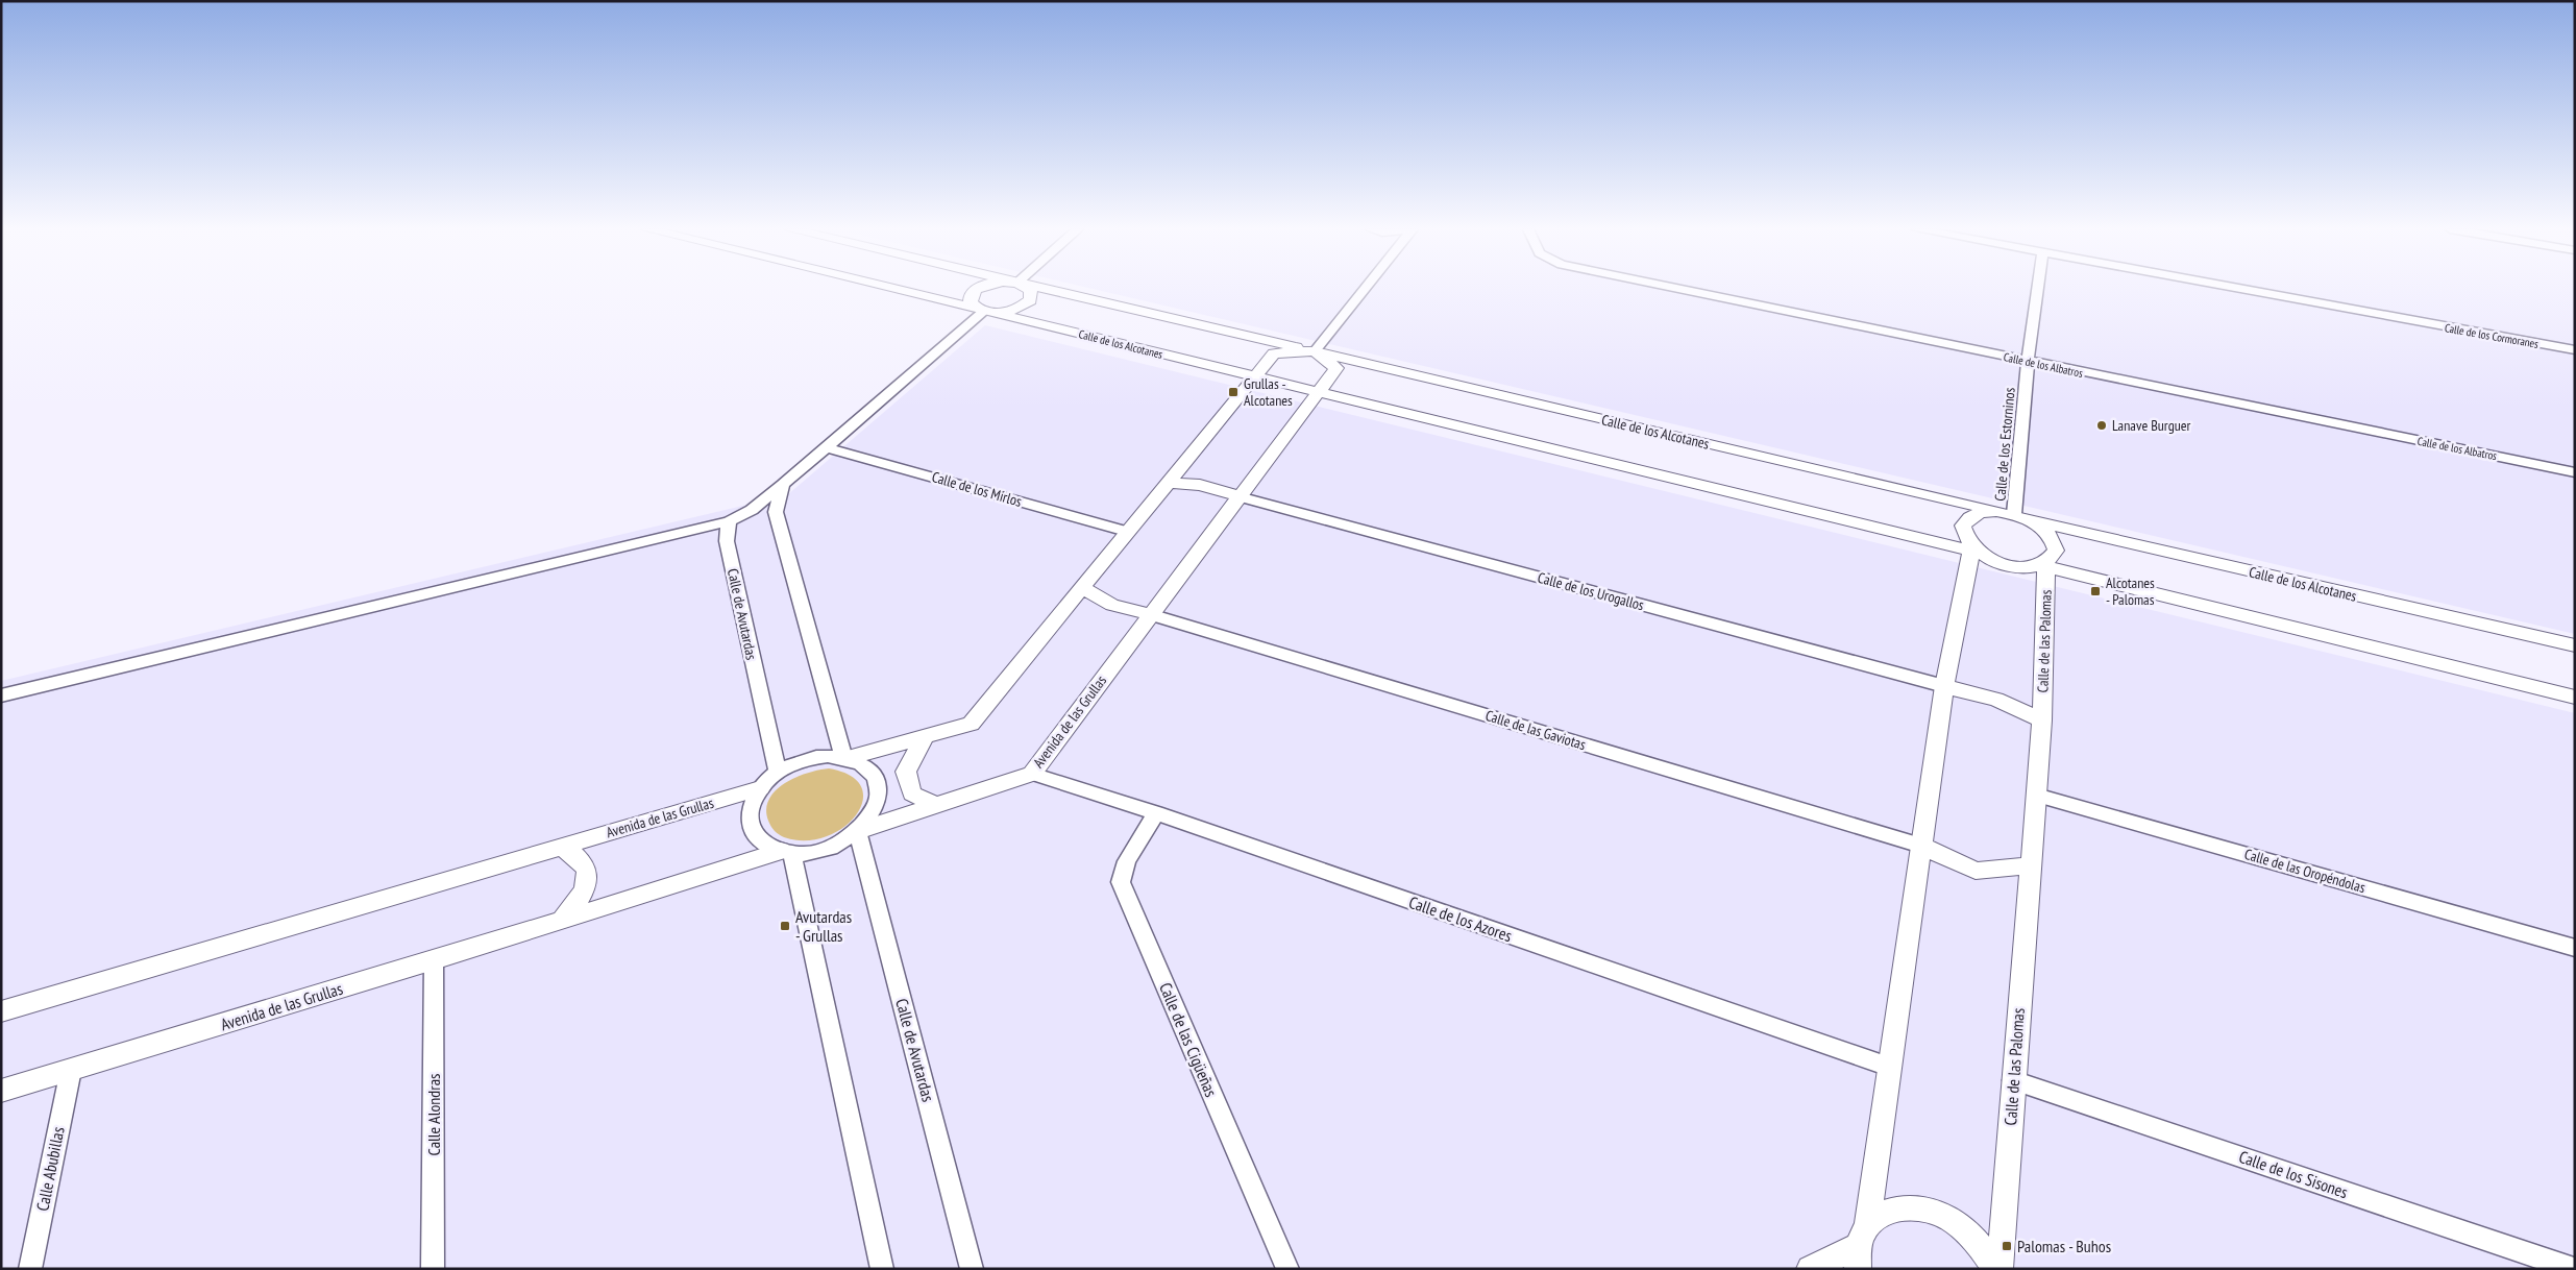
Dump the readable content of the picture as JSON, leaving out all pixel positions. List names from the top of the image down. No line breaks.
{"streets":{"street":["Calle de los Cormoranes","Calle de los Alcotanes","Calle de los Albatros","Calle de los Estorninos","Calle de los Mirlos","Calle de los Urogallos","Calle de Avutardas","Calle de las Palomas","Avenida de las Grullas","Calle de las Gaviotas","Calle de las Oropéndolas","Calle de los Azores","Calle de las Cigüeñas","Calle Alondras","Calle Abubillas","Calle de los Sisones"]},"crossings":[["Calle de los Alcotanes","Calle de los Estorninos"],["Calle de los Alcotanes","Calle de las Palomas"],["Calle de los Alcotanes","Avenida de las Grullas"],["Calle de los Albatros","Calle de los Estorninos"],["Calle de los Urogallos","Avenida de las Grullas"],["Calle de Avutardas","Avenida de las Grullas"],["Calle de las Palomas","Calle de las Oropéndolas"],["Calle de las Palomas","Calle de los Sisones"],["Avenida de las Grullas","Calle de las Gaviotas"],["Avenida de las Grullas","Calle de los Azores"],["Avenida de las Grullas","Calle Alondras"],["Avenida de las Grullas","Calle Abubillas"],["Calle de los Azores","Calle de las Cigüeñas"]],"places":{"transit":["Grullas - Alcotanes","Alcotanes - Palomas","Avutardas - Grullas","Palomas - Buhos"],"other":["Lanave Burguer"]}}
